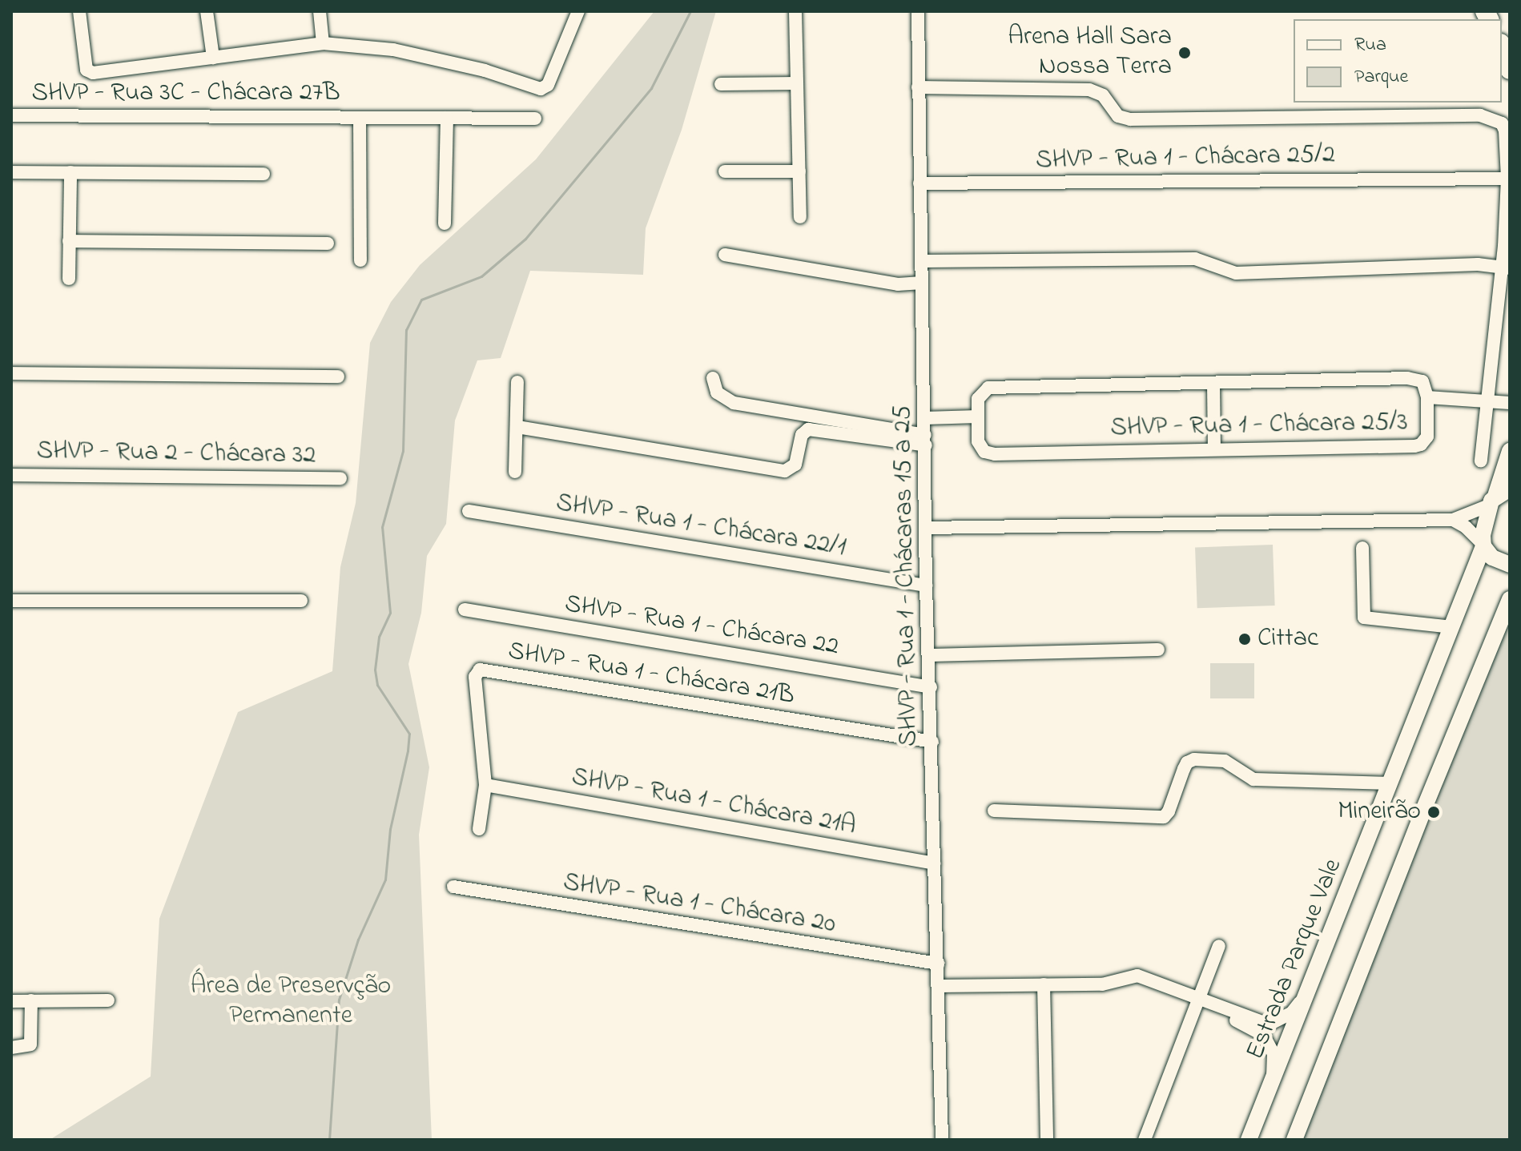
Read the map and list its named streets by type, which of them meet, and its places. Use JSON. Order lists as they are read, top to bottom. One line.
{"streets":{"main road":["Estrada Parque Vale"],"street":["SHVP - Rua 3C - Chácara 27B","SHVP - Rua 1 - Chácara 25/2","SHVP - Rua 1 - Chácara 25/3","SHVP - Rua 2 - Chácara 32","SHVP - Rua 1 - Chácara 22/1","SHVP - Rua 1 - Chácaras 15 a 25","SHVP - Rua 1 - Chácara 22","SHVP - Rua 1 - Chácara 21B","SHVP - Rua 1 - Chácara 21A","SHVP - Rua 1 - Chácara 20"]},"crossings":[["SHVP - Rua 1 - Chácara 25/2","SHVP - Rua 1 - Chácaras 15 a 25"],["SHVP - Rua 1 - Chácara 22/1","SHVP - Rua 1 - Chácaras 15 a 25"],["SHVP - Rua 1 - Chácaras 15 a 25","SHVP - Rua 1 - Chácara 22"],["SHVP - Rua 1 - Chácaras 15 a 25","SHVP - Rua 1 - Chácara 21B"],["SHVP - Rua 1 - Chácaras 15 a 25","SHVP - Rua 1 - Chácara 21A"],["SHVP - Rua 1 - Chácaras 15 a 25","SHVP - Rua 1 - Chácara 20"],["SHVP - Rua 1 - Chácara 21B","SHVP - Rua 1 - Chácara 21A"]],"parks":["Área de Preservção Permanente"],"places":["Arena Hall Sara Nossa Terra","Cittac","Mineirão"],"legend":["Rua","Parque"]}
